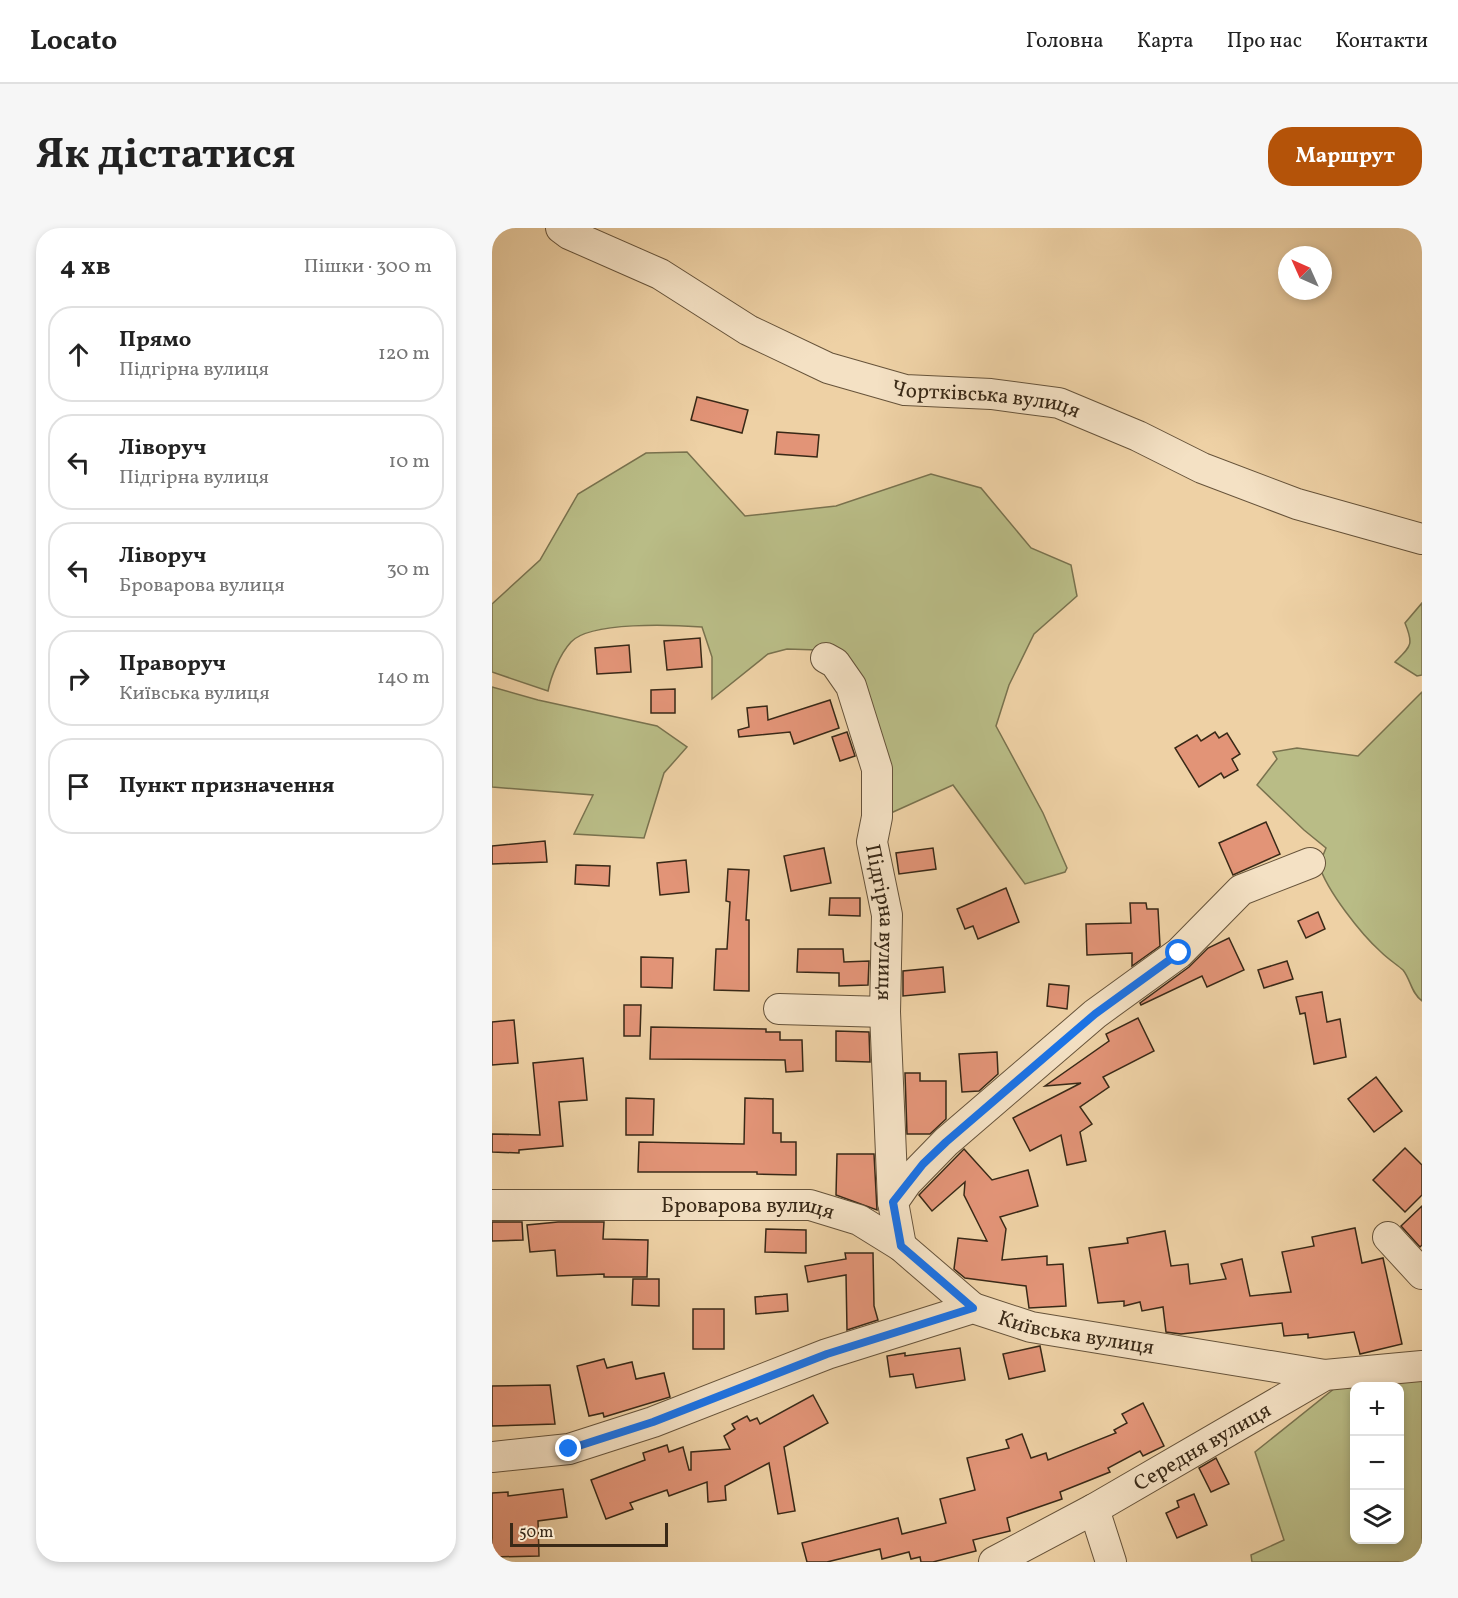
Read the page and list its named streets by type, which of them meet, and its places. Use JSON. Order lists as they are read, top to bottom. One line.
{"streets":{"street":["Чортківська вулиця","Підгірна вулиця","Броварова вулиця","Київська вулиця","Середня вулиця"]},"crossings":[["Підгірна вулиця","Броварова вулиця"],["Броварова вулиця","Київська вулиця"],["Київська вулиця","Середня вулиця"]],"scale_bar":"50 m","north":"top left","page":{"header":"Locato","nav":["Головна","Карта","Про нас","Контакти"],"title":"Як дістатися","buttons":"Маршрут","heading":["4 хв","Пішки · 300 m"],"list":[["Прямо","Підгірна вулиця","120 m"],["Ліворуч","Підгірна вулиця","10 m"],["Ліворуч","Броварова вулиця","30 m"],["Праворуч","Київська вулиця","140 m"],"Пункт призначення"],"map_buttons":["+","−"],"scale":"50 m"}}
